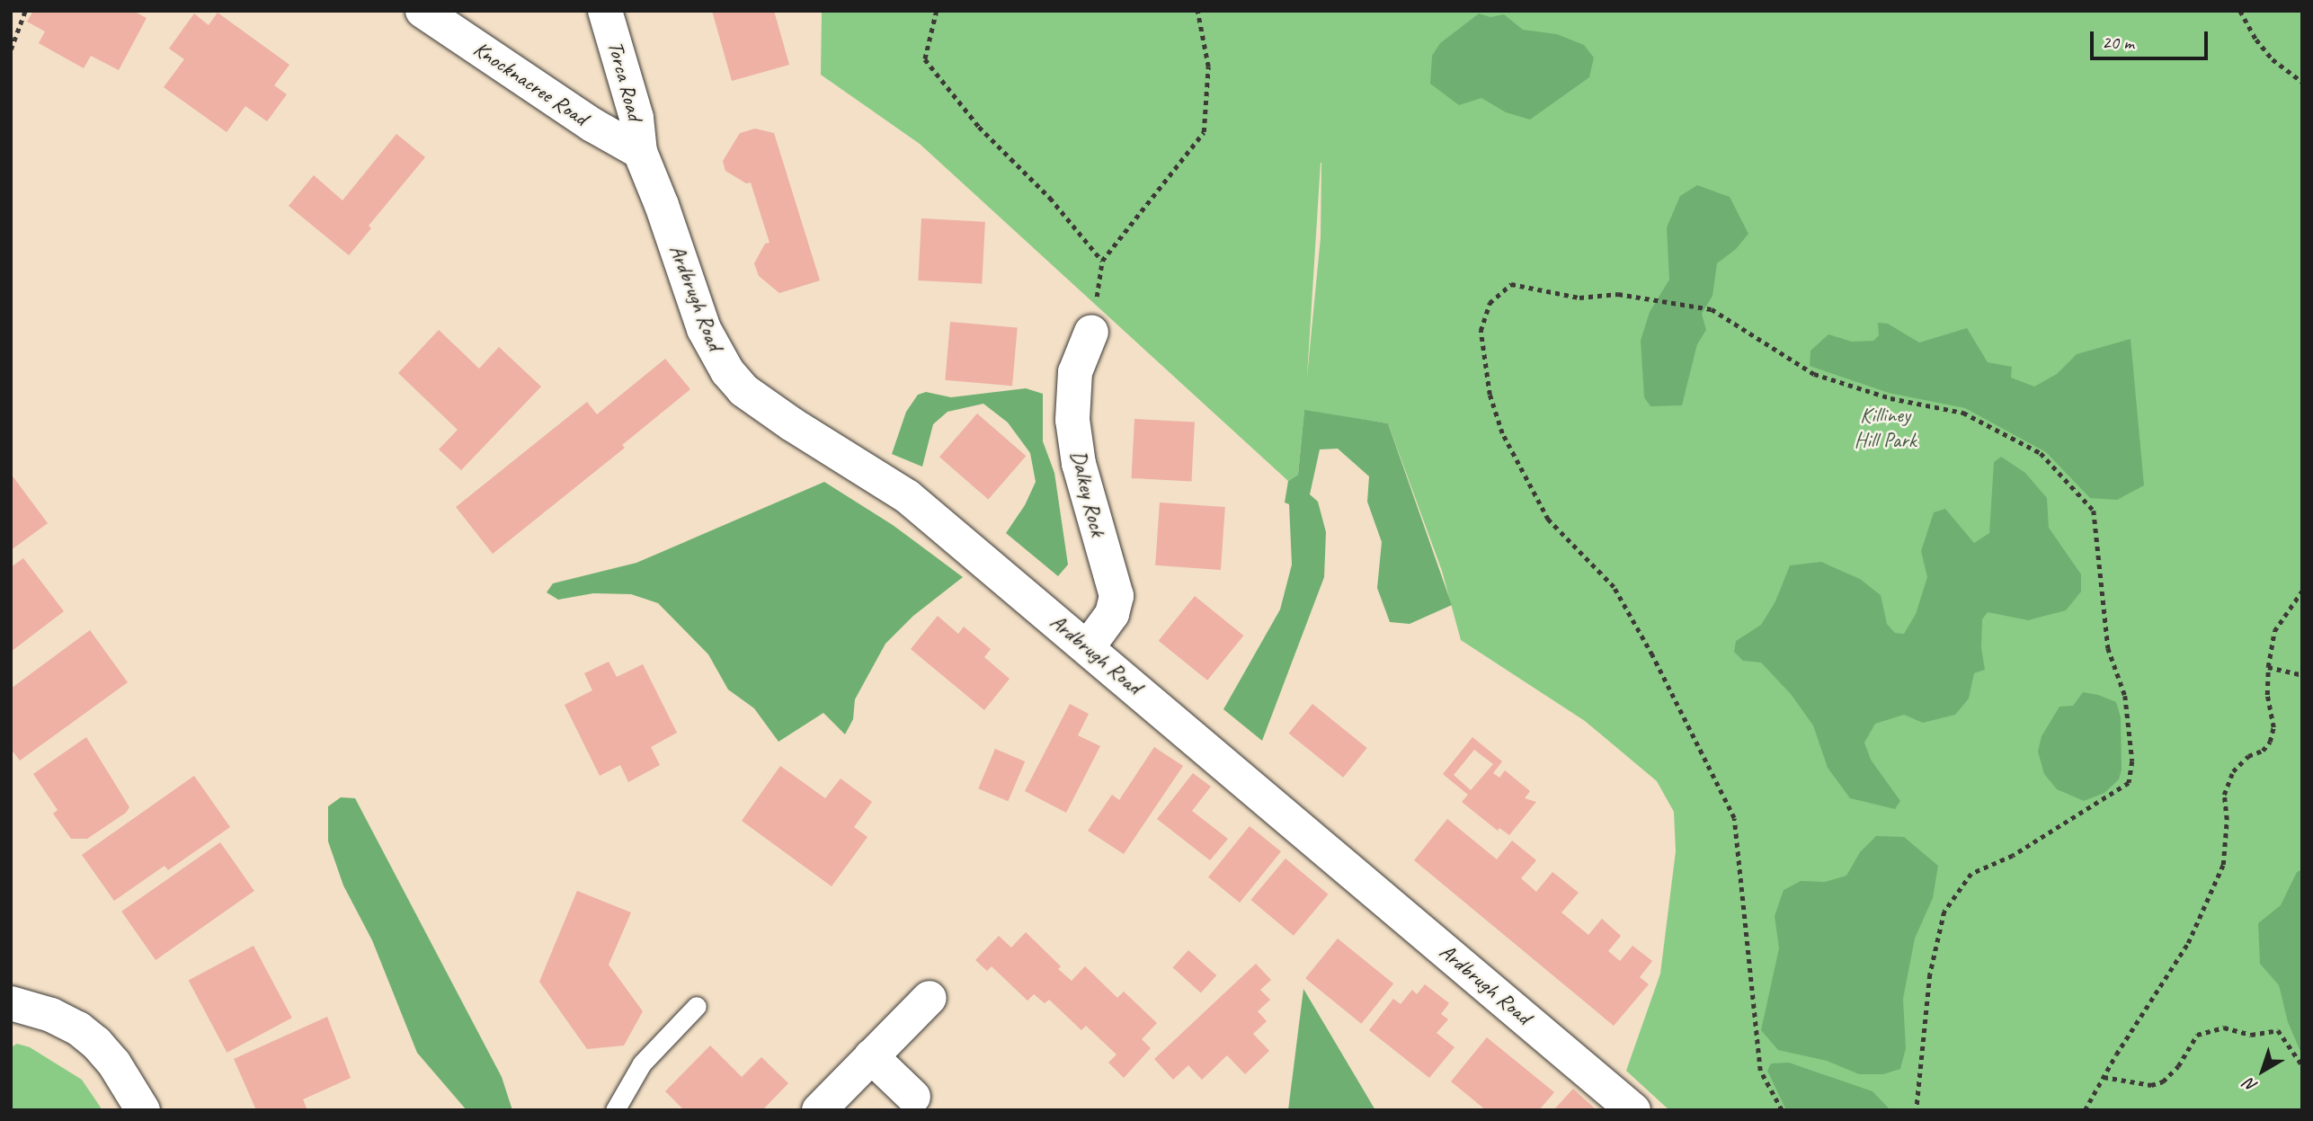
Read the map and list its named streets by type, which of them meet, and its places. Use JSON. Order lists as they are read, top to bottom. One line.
{"streets":{"street":["Torca Road","Knocknacree Road","Ardbrugh Road","Dalkey Rock"]},"crossings":[["Torca Road","Knocknacree Road"],["Torca Road","Ardbrugh Road"],["Knocknacree Road","Ardbrugh Road"],["Ardbrugh Road","Dalkey Rock"]],"parks":["Killiney Hill Park"],"scale_bar":"20 m","north":"bottom left"}
